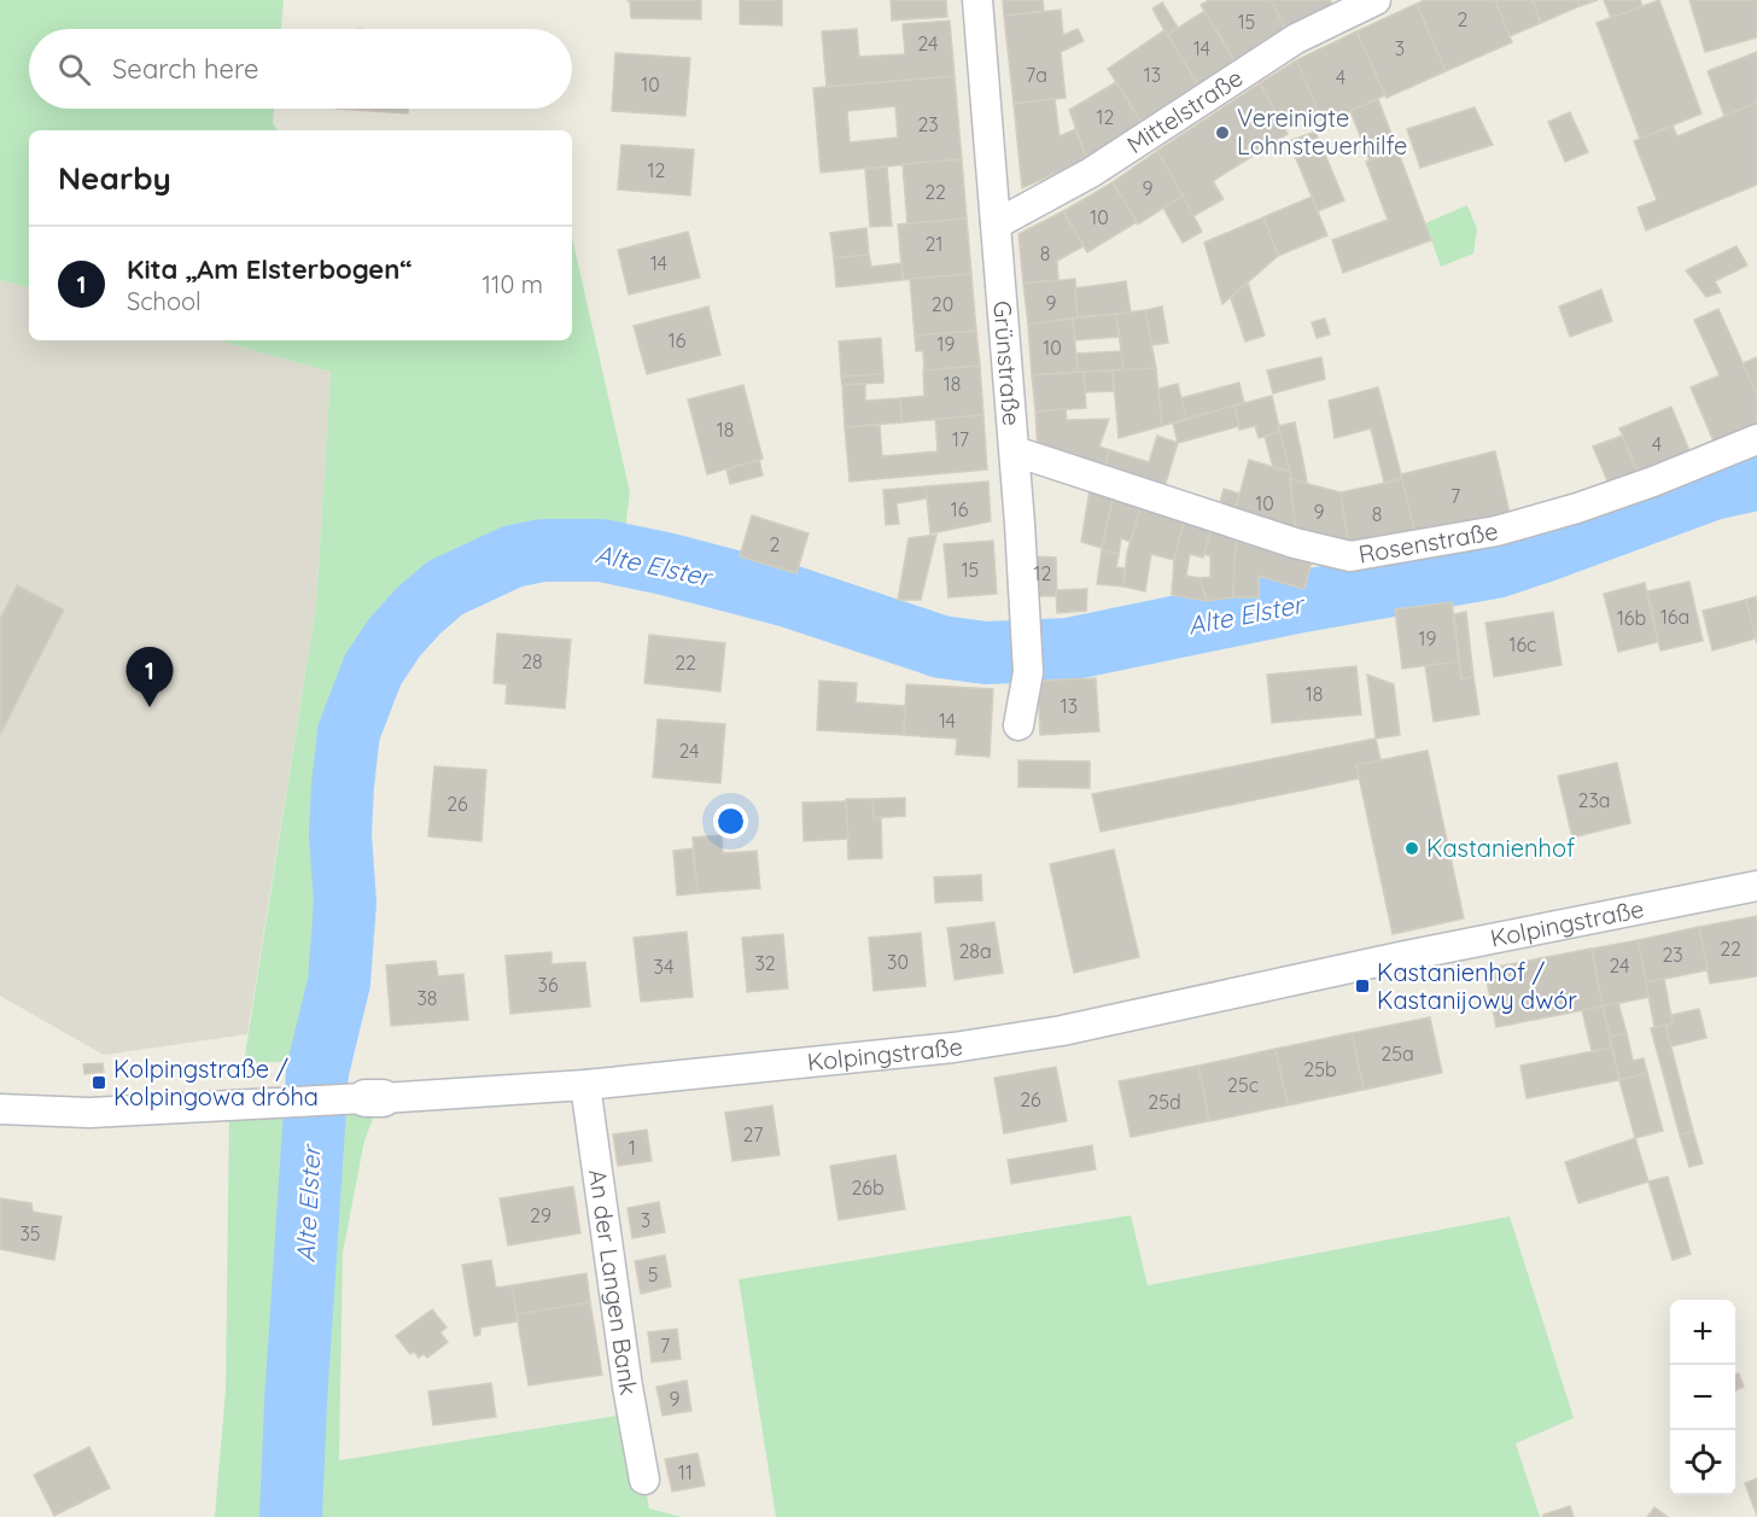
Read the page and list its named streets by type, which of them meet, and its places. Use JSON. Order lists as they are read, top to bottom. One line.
{"streets":{"street":["Mittelstraße","Grünstraße","Rosenstraße","Kolpingstraße","An der Langen Bank"]},"crossings":[["Mittelstraße","Grünstraße"],["Grünstraße","Rosenstraße"],["Kolpingstraße","An der Langen Bank"]],"water":["Alte Elster"],"places":{"other":["Vereinigte Lohnsteuerhilfe","Kastanienhof"],"transit":["Kastanienhof / Kastanijowy dwór","Kolpingstraße / Kolpingowa dróha"]},"house_numbers":["2","15","24","14","3","7a","13","4","10","12","23","12","9","22","10","21","8","14","9","20","16","19","10","18","18","17","4","7","10","16","9","8","2","15","12","16a","16b","19","16c","28","22","18","13","14","24","23a","26","22","28a","23","30","32","24","34","36","38","25a","25b","25c","26","25d","27","1","26b","29","3","35","5","7","9","11"],"page":{"search":"Search here","heading":"Nearby","list":[{"mark":"1","name":"Kita „Am Elsterbogen“","note":"School","value":"110 m"}],"pins":"1","map_buttons":["+","−"]}}
